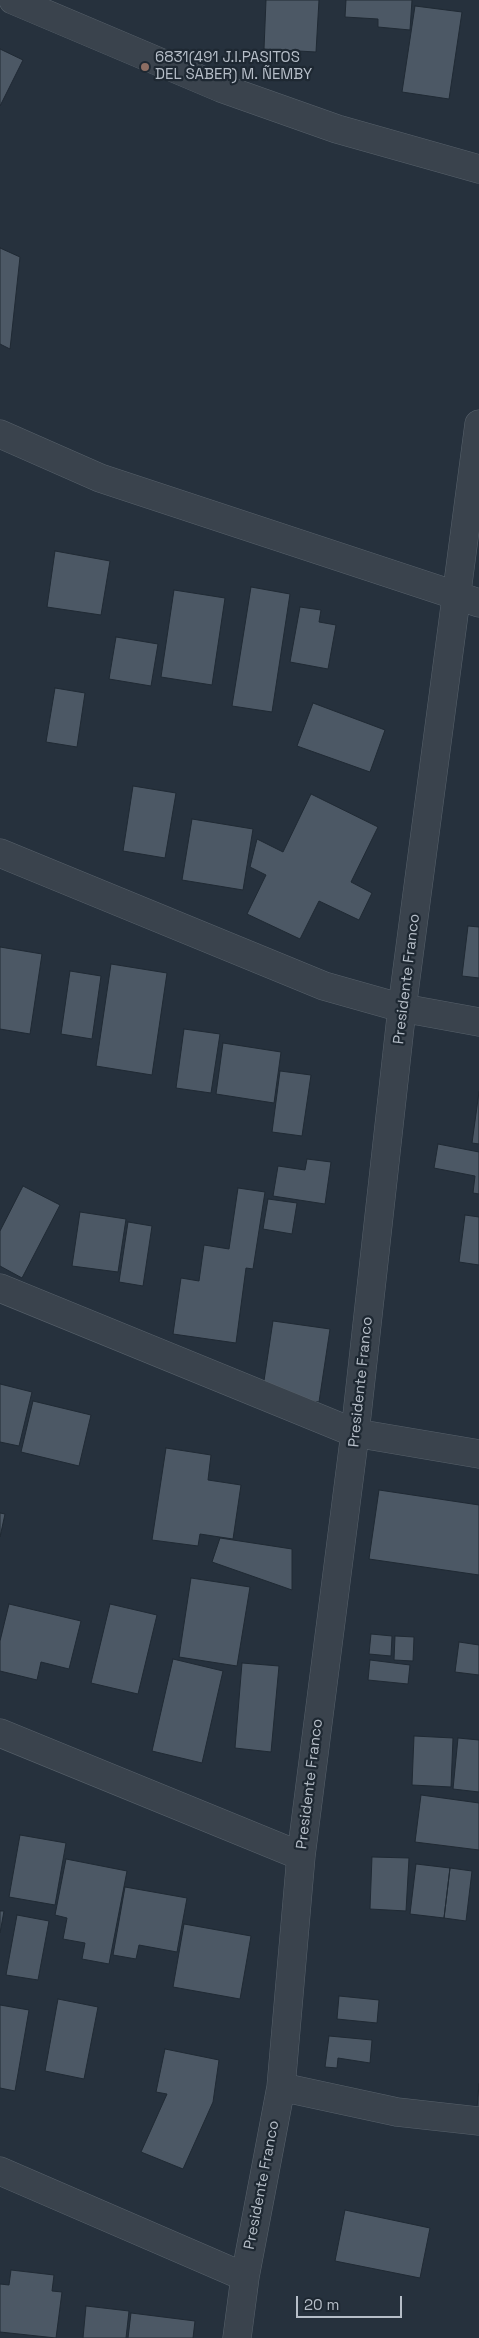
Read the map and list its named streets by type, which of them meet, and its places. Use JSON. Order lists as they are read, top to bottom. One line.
{"streets":{"street":["Presidente Franco"]},"places":["6831(491 J.I.PASITOS DEL SABER) M. ÑEMBY"],"scale_bar":"20 m"}
